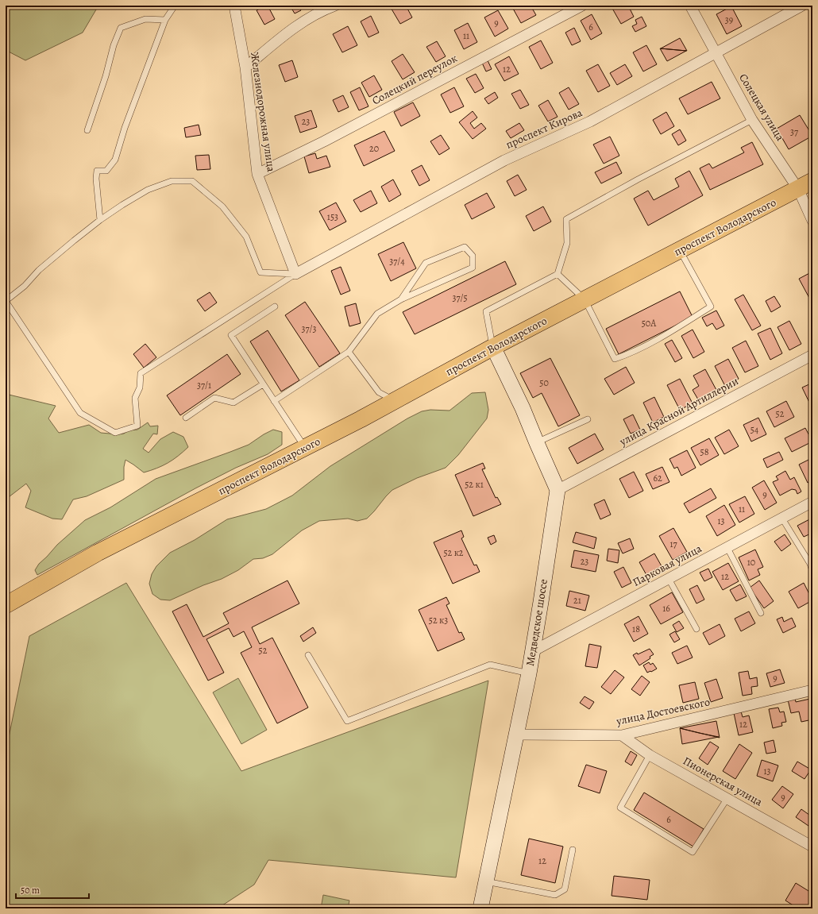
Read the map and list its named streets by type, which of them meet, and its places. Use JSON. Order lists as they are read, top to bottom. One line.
{"streets":{"main road":["проспект Володарского","Медведское шоссе"],"street":["Солецкий переулок","Солецкая улица","Железнодорожная улица","проспект Кирова","улица Красной Артиллерии","Парковая улица","улица Достоевского","Пионерская улица"]},"crossings":[["Солецкий переулок","Железнодорожная улица"],["Солецкая улица","проспект Кирова"],["Солецкая улица","проспект Володарского"],["Железнодорожная улица","проспект Кирова"],["улица Красной Артиллерии","Медведское шоссе"],["Парковая улица","Медведское шоссе"],["Медведское шоссе","улица Достоевского"],["улица Достоевского","Пионерская улица"]],"house_numbers":["39","9","6","11","12","23","37","20","153","37/4","37/5","50А","37/3","50","37/1","52","54","58","62","52 к1","9","11","13","17","52 к2","23","10","12","21","16","52 к3","18","52","9","12","13","9","6","12"],"scale_bar":"50 m"}
